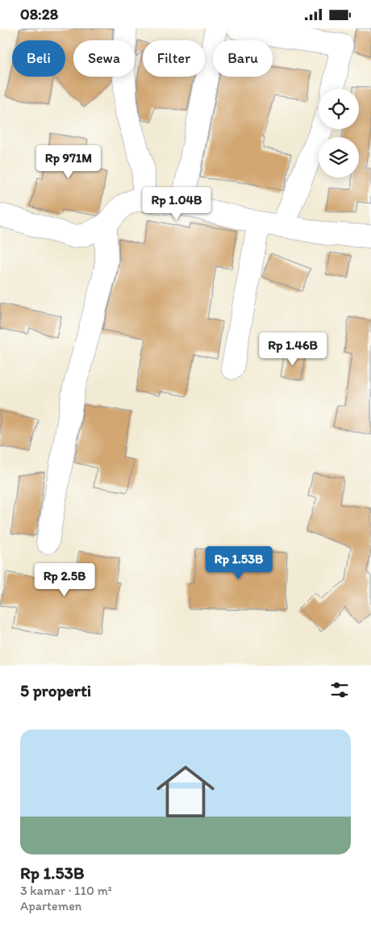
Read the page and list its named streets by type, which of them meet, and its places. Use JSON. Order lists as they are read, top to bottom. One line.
{"page":{"status":"08:28","chip":["Beli","Sewa","Filter","Baru"],"price":["Rp 971M","Rp 1.04B","Rp 1.46B","Rp 1.53B","Rp 2.5B"],"heading":"5 properti","list":[{"name":"Rp 1.53B","note":"3 kamar · 110 m² · Apartemen"}]}}
